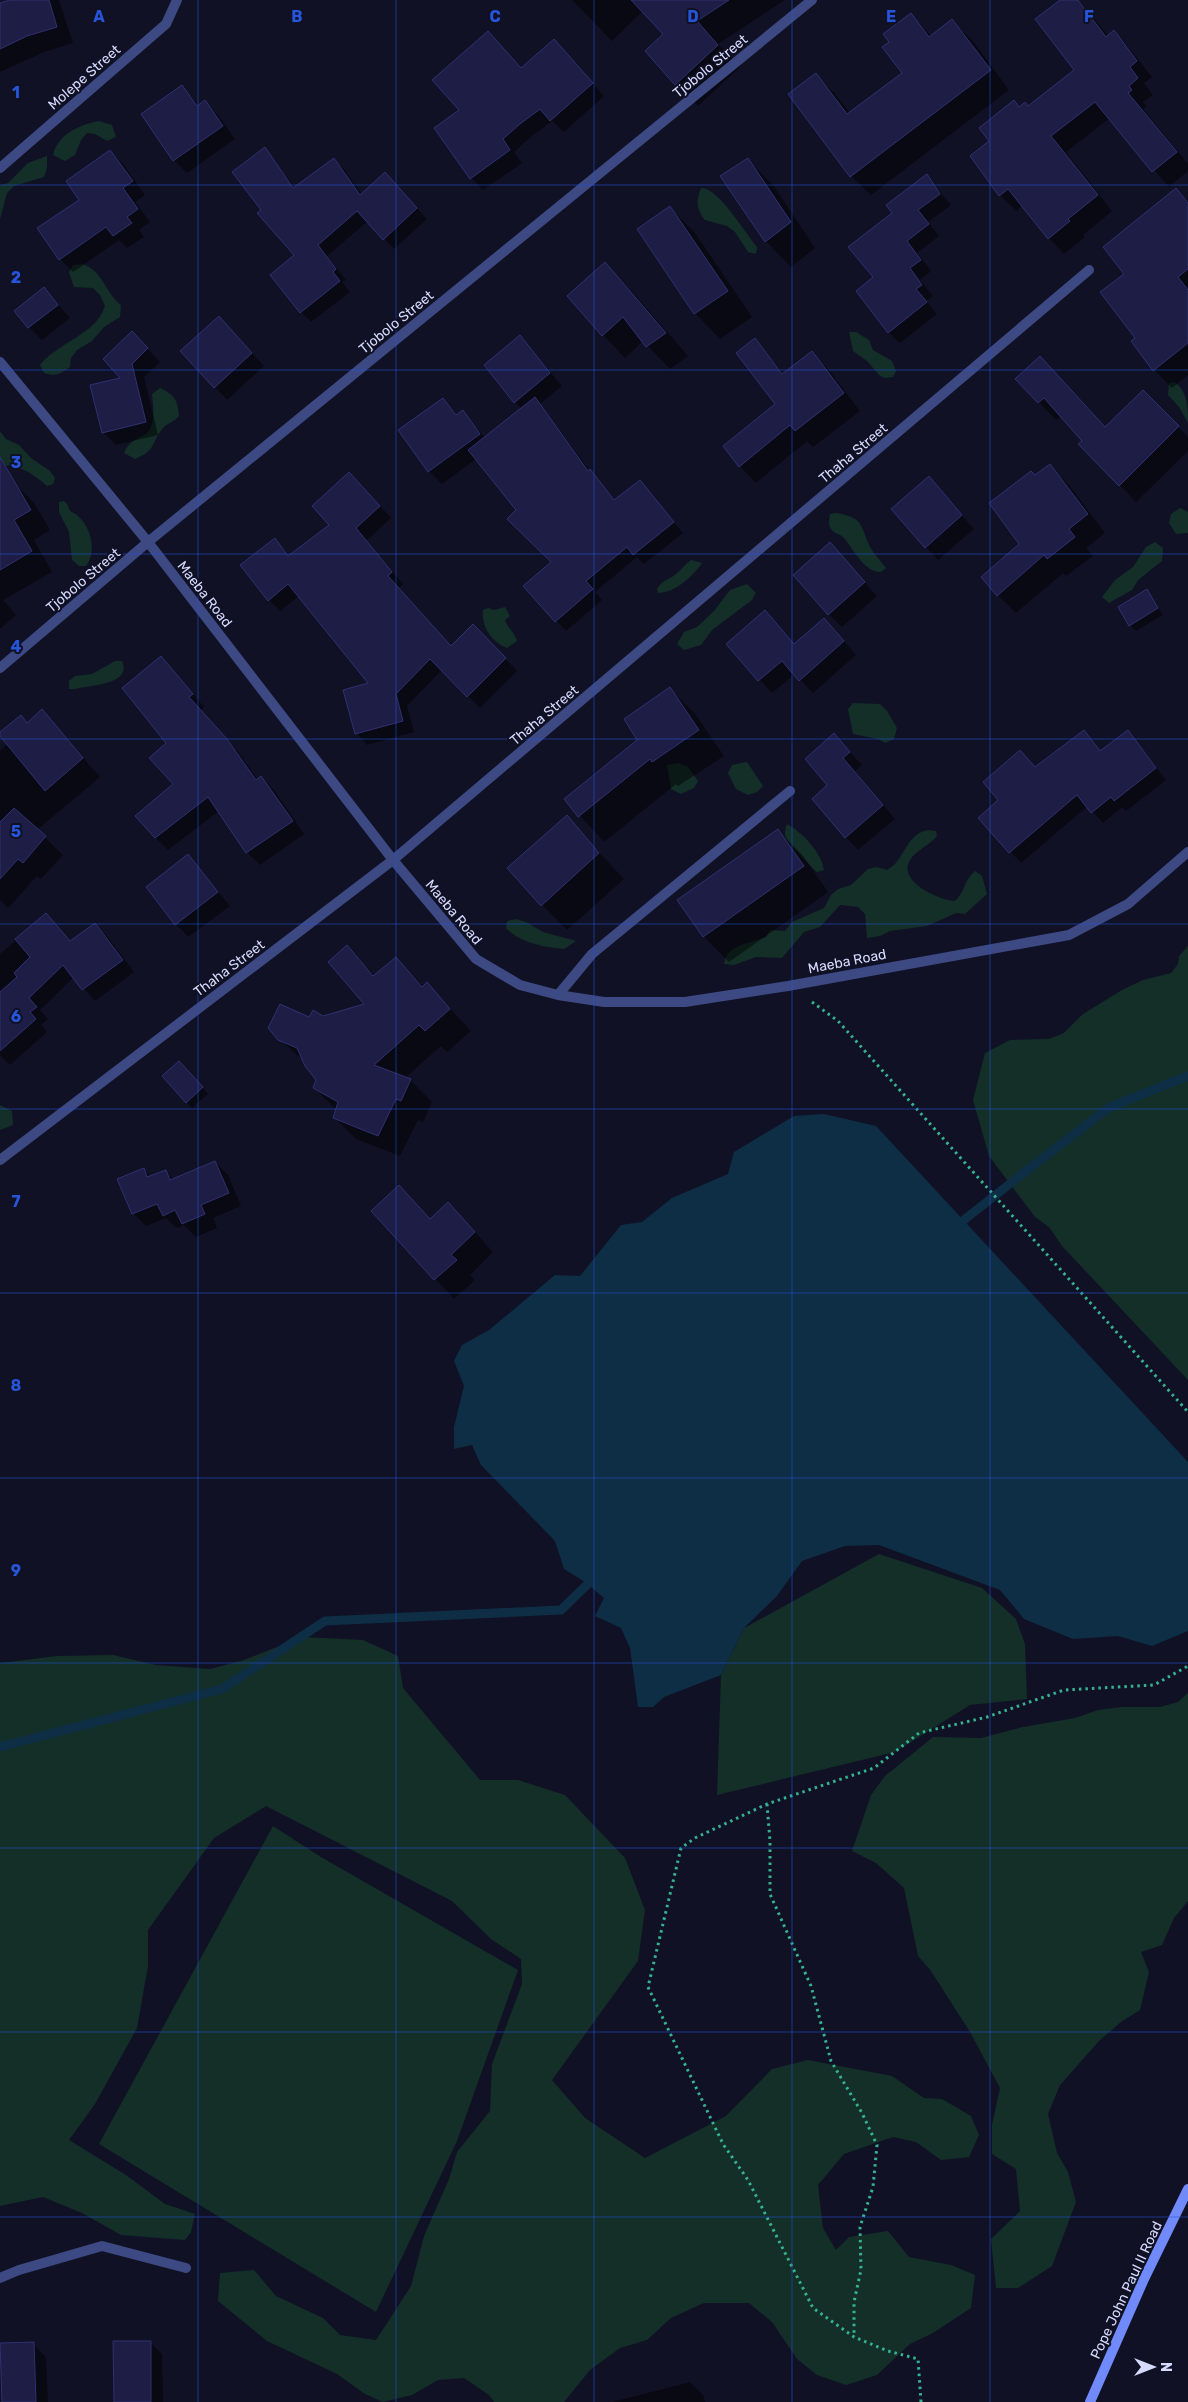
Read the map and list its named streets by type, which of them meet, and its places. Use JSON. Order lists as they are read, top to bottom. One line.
{"streets":{"main road":["Pope John Paul II Road"],"street":["Tjobolo Street","Molepe Street","Thaha Street","Maeba Road"]},"crossings":[["Tjobolo Street","Maeba Road"],["Thaha Street","Maeba Road"]],"north":"right","grid":{"columns":["A","B","C","D","E","F"],"rows":["1","2","3","4","5","6","7","8","9"]}}
